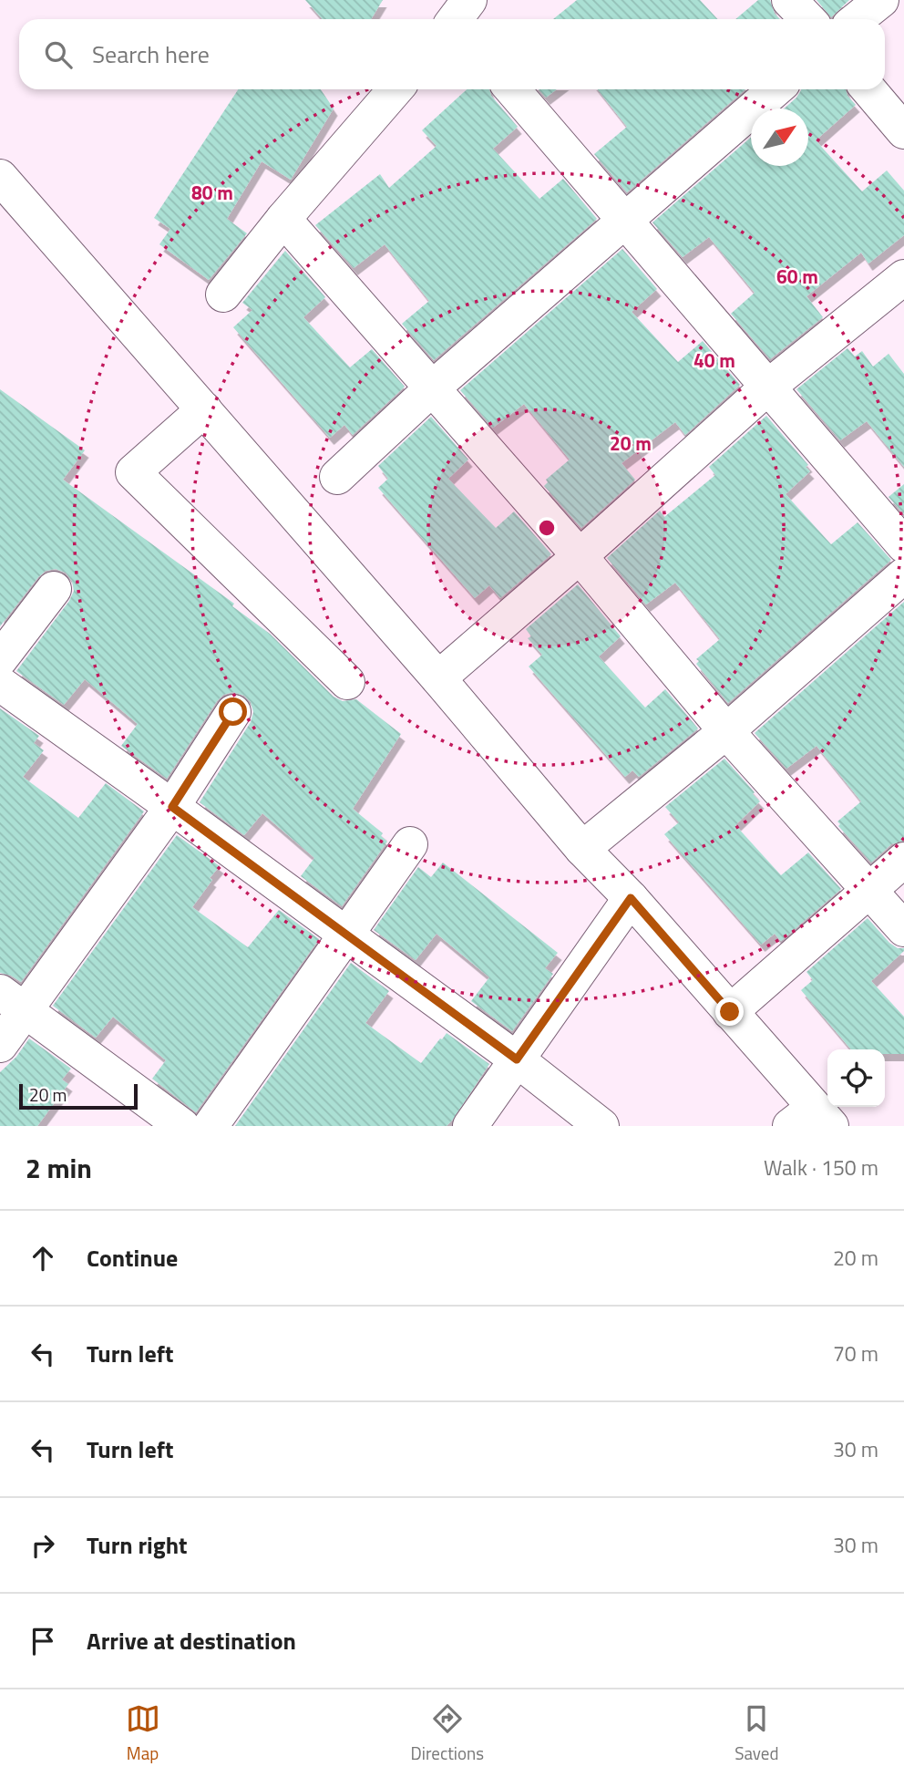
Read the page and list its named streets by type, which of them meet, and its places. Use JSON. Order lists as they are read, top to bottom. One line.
{"scale_bar":"20 m","north":"top right","page":{"search":"Search here","scale":"20 m","heading":["2 min","Walk · 150 m"],"list":[["Continue","20 m"],["Turn left","70 m"],["Turn left","30 m"],["Turn right","30 m"],"Arrive at destination"],"nav":["Map","Directions","Saved"]},"rings":["80 m","60 m","40 m","20 m"]}
